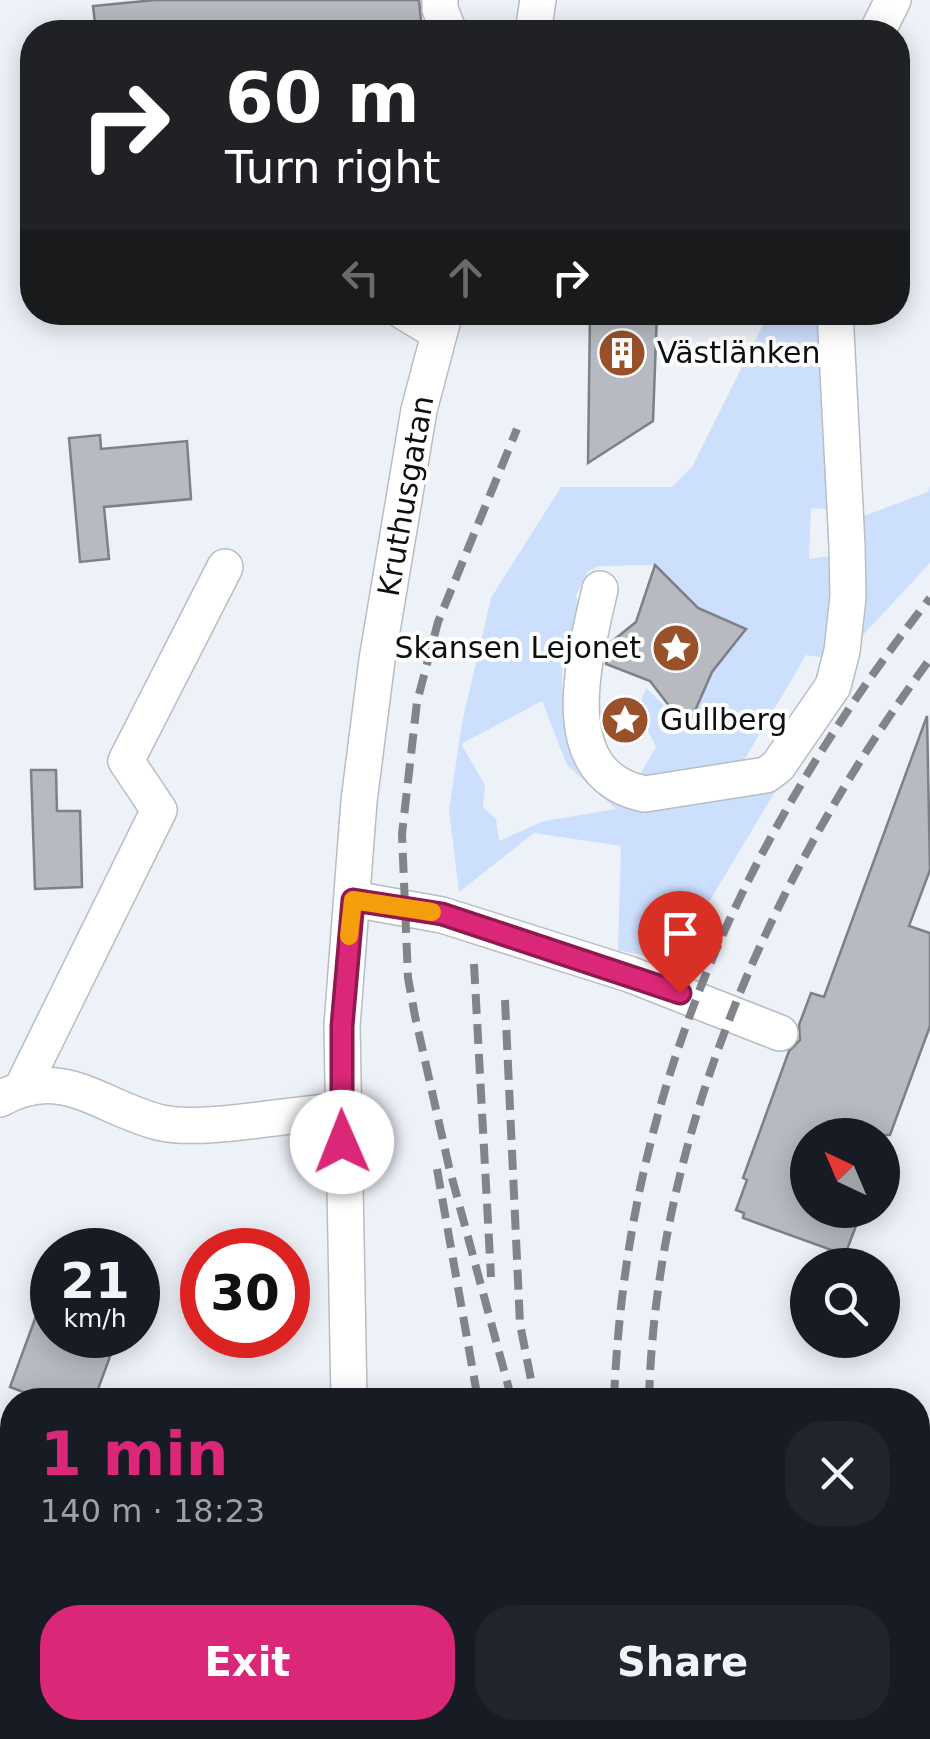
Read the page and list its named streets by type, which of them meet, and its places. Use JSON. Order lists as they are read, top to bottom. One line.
{"streets":{"street":["Kruthusgatan"]},"places":{"building":["Västlänken"],"place":["Skansen Lejonet","Gullberg"]},"north":"top left","page":{"turn":["60 m","Turn right"],"speed":"21 km/h","limit":"30","heading":["1 min","140 m · 18:23"],"buttons":["Exit","Share"]}}
